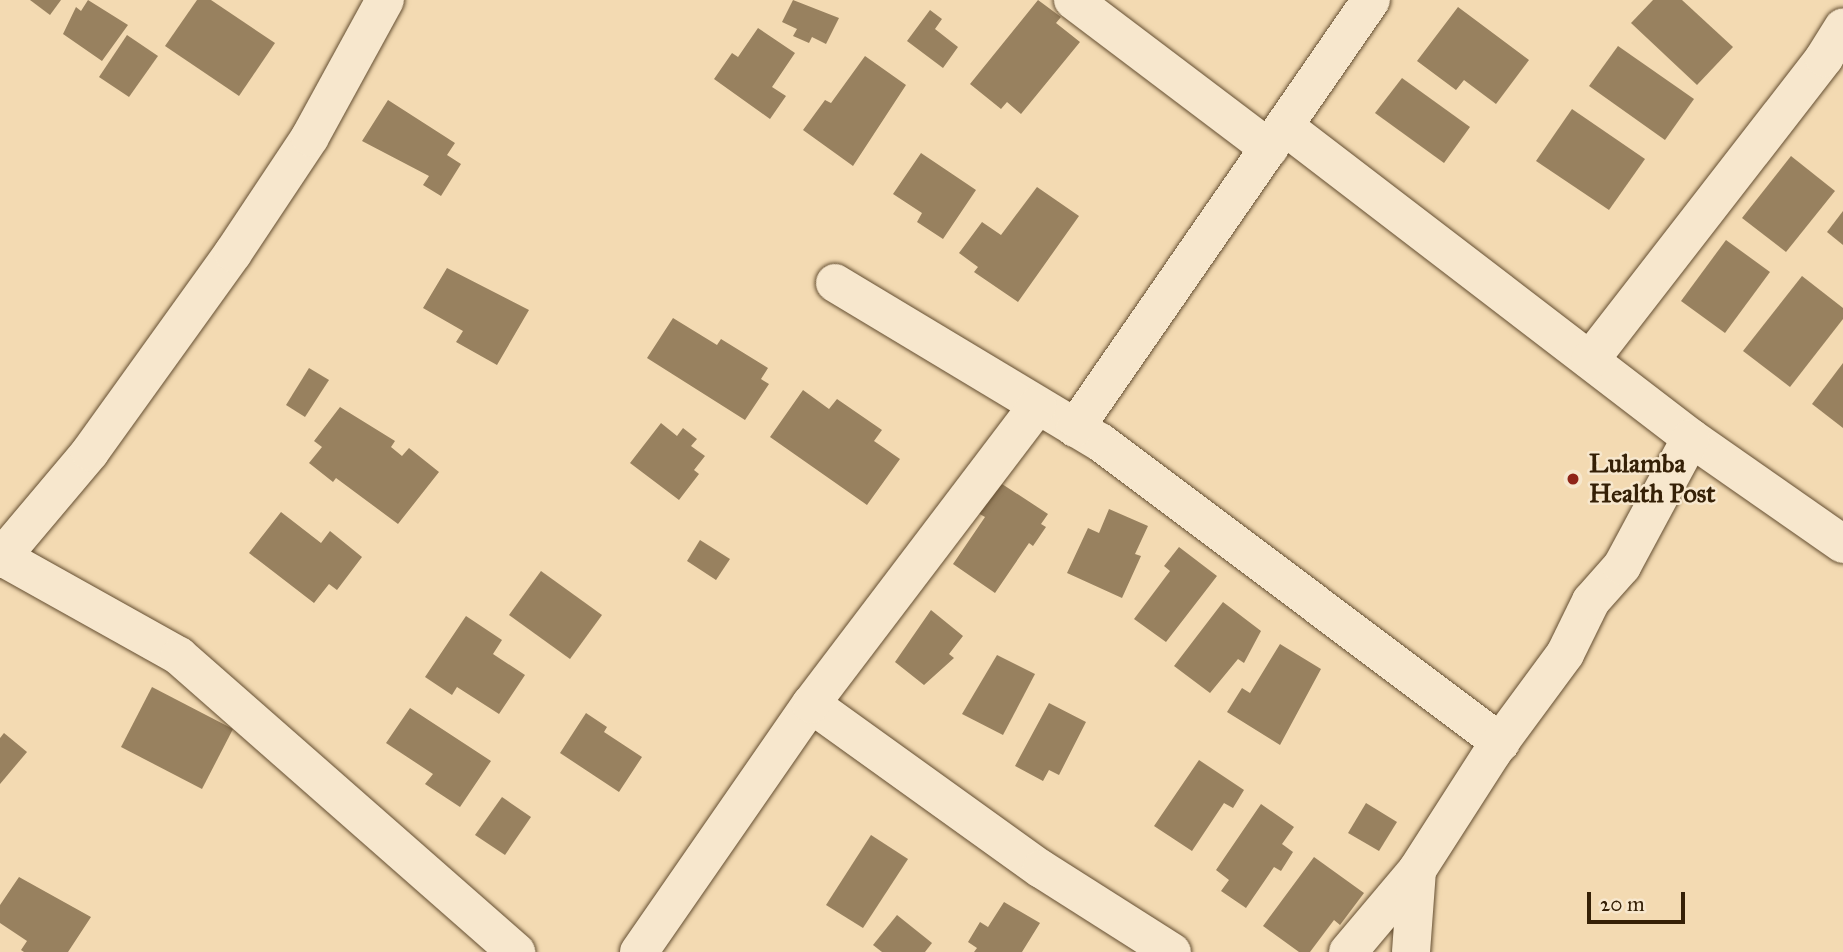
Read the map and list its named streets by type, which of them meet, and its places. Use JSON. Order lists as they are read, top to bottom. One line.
{"places":["Lulamba Health Post"],"scale_bar":"20 m"}
